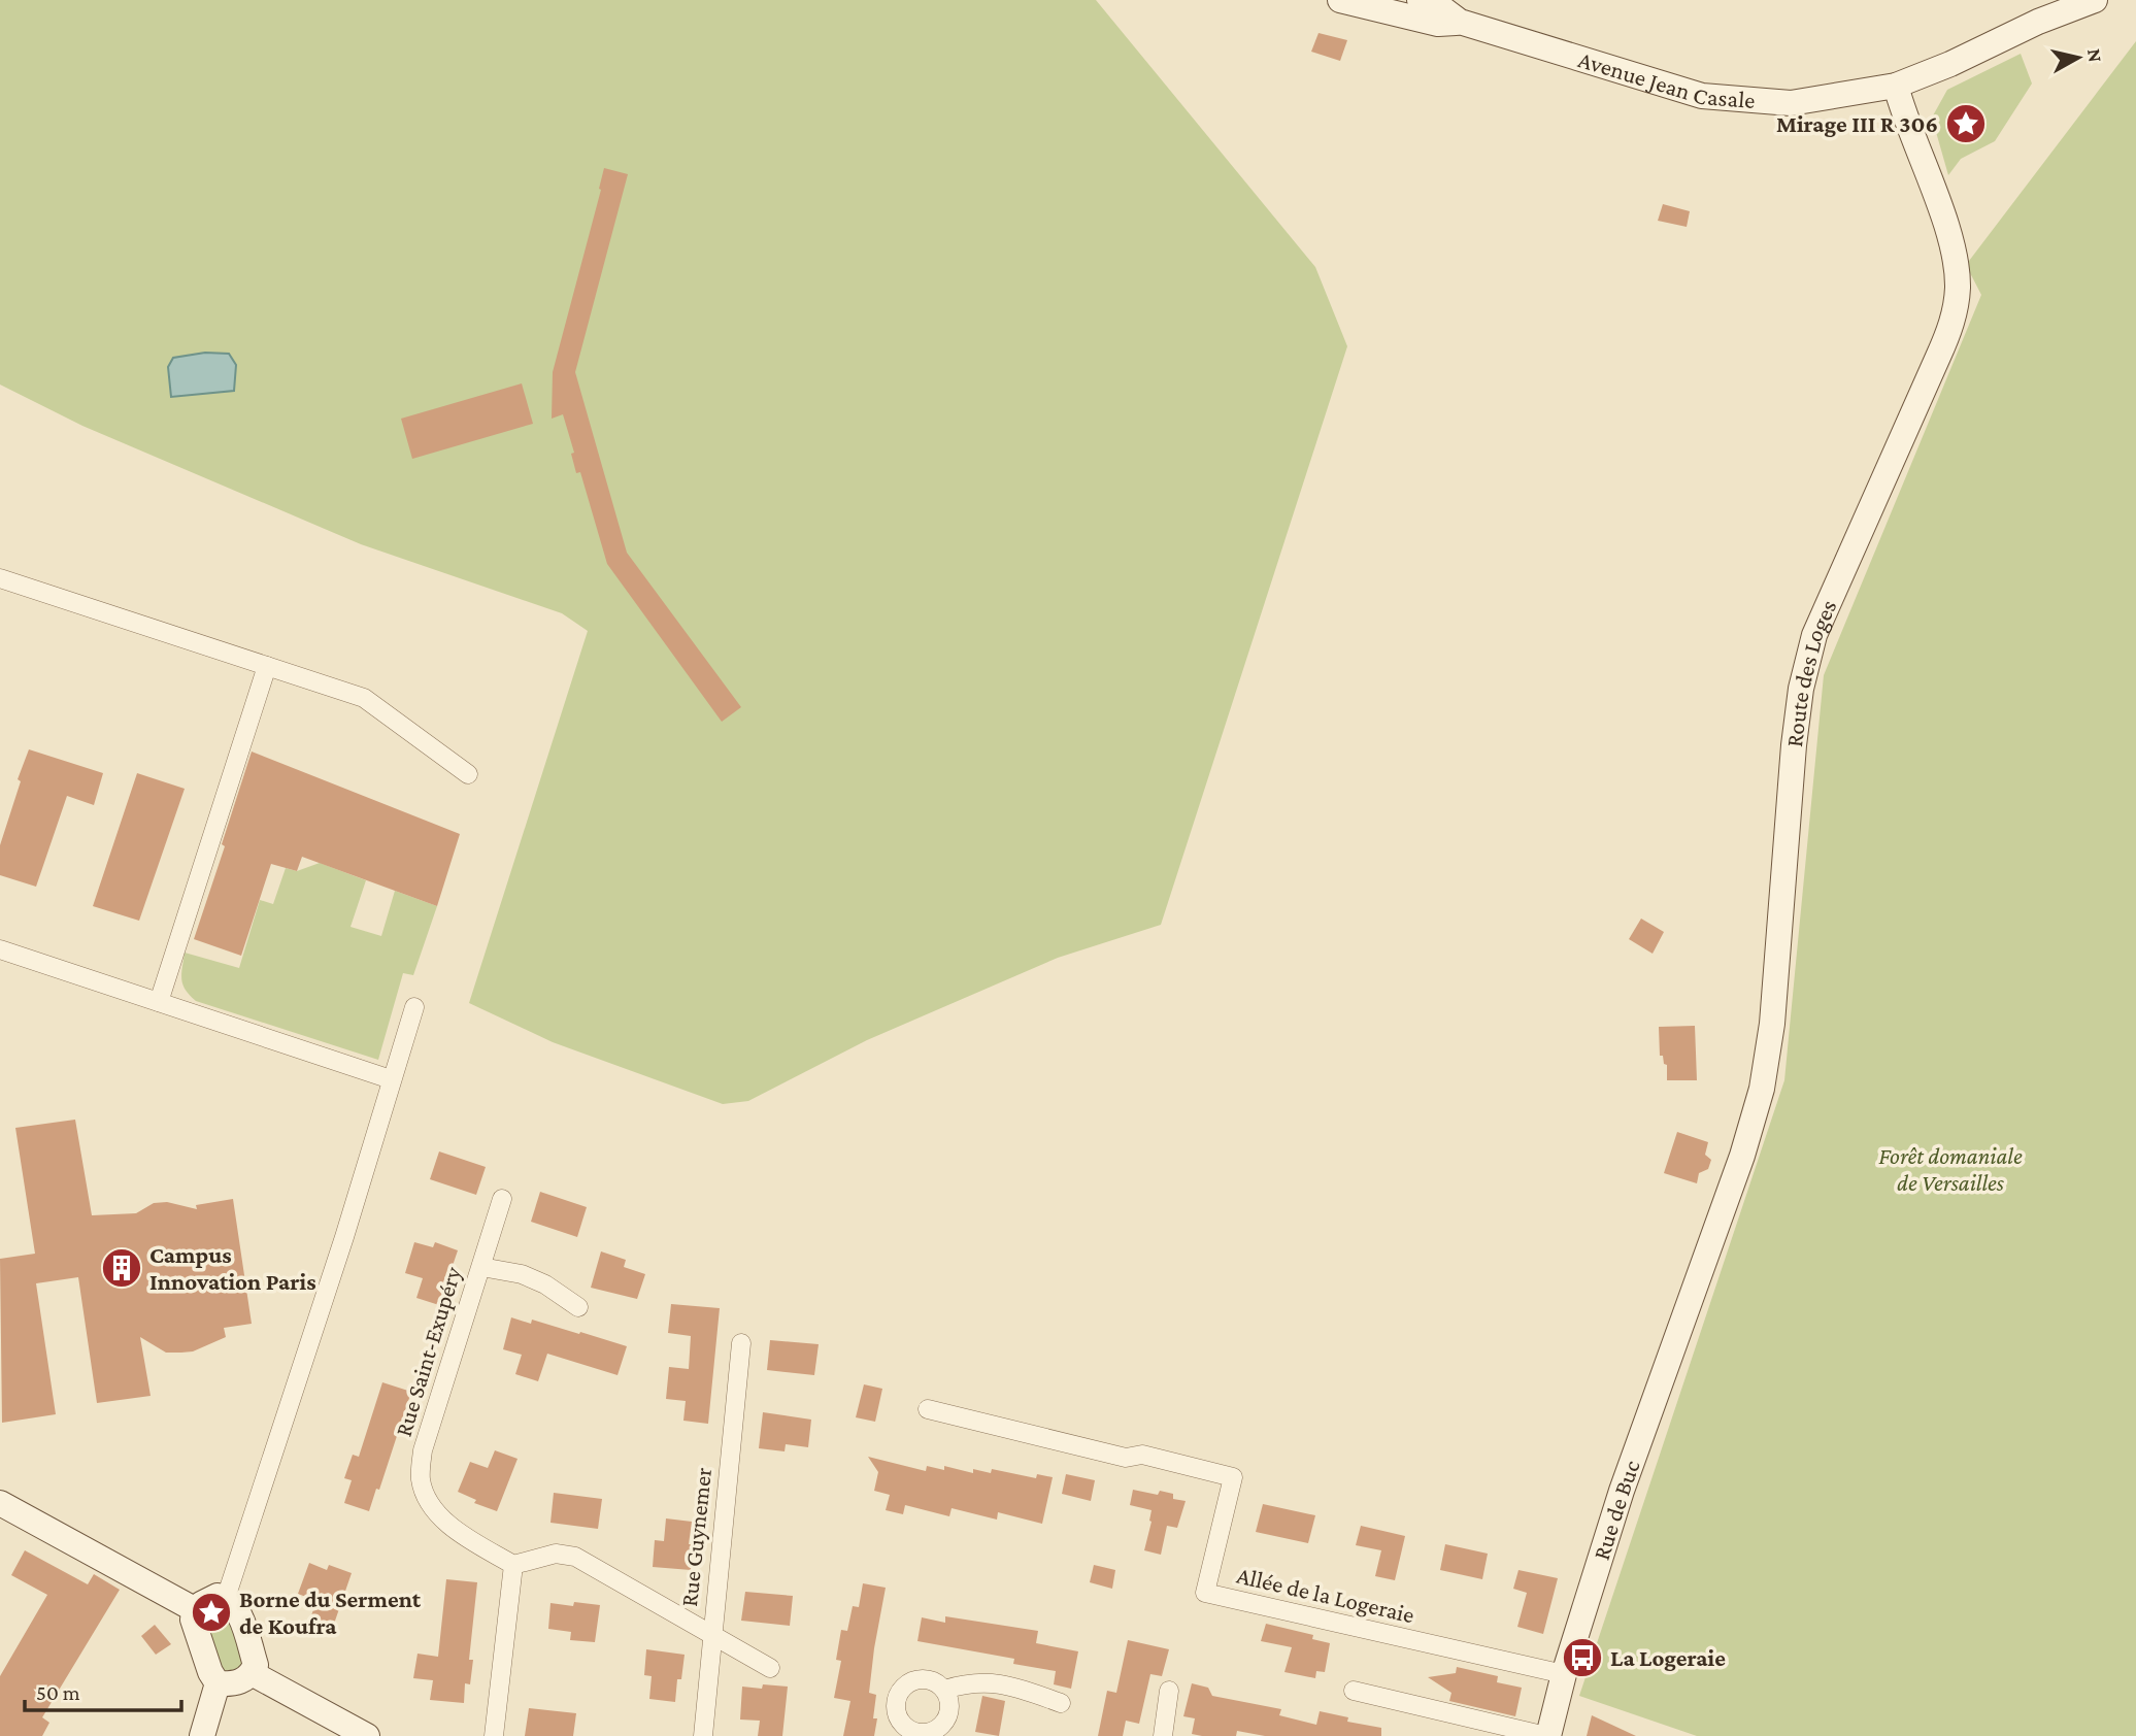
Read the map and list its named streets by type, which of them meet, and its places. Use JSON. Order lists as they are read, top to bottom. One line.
{"streets":{"street":["Avenue Jean Casale","Route des Loges","Rue Saint-Exupéry","Rue de Buc","Rue Guynemer","Allée de la Logeraie"]},"crossings":[["Avenue Jean Casale","Route des Loges"],["Route des Loges","Rue de Buc"],["Rue de Buc","Allée de la Logeraie"]],"parks":["Forêt domaniale de Versailles"],"places":{"place":["Mirage III R 306","Borne du Serment de Koufra"],"building":["Campus Innovation Paris"],"bus stop":["La Logeraie"]},"scale_bar":"50 m","north":"right"}
